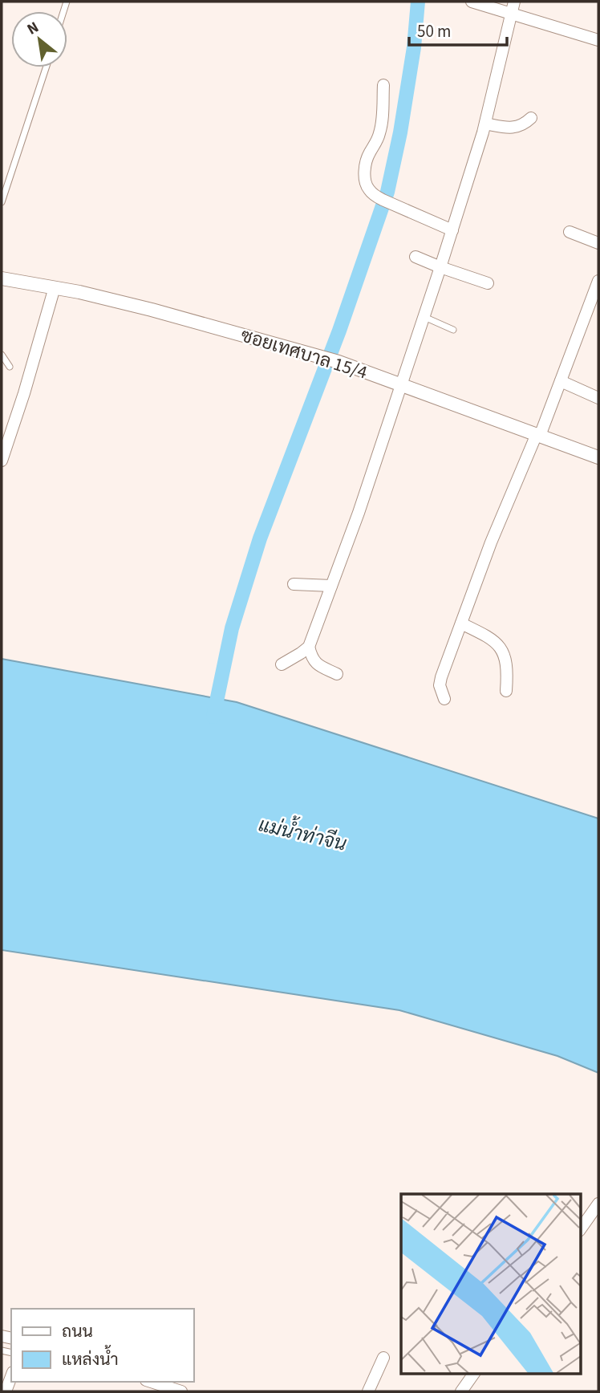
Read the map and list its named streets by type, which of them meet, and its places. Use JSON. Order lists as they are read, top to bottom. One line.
{"streets":{"street":["ซอยเทศบาล 15/4"]},"water":["แม่น้ำท่าจีน"],"legend":["ถนน","แหล่งน้ำ"],"scale_bar":"50 m","north":"top left"}
